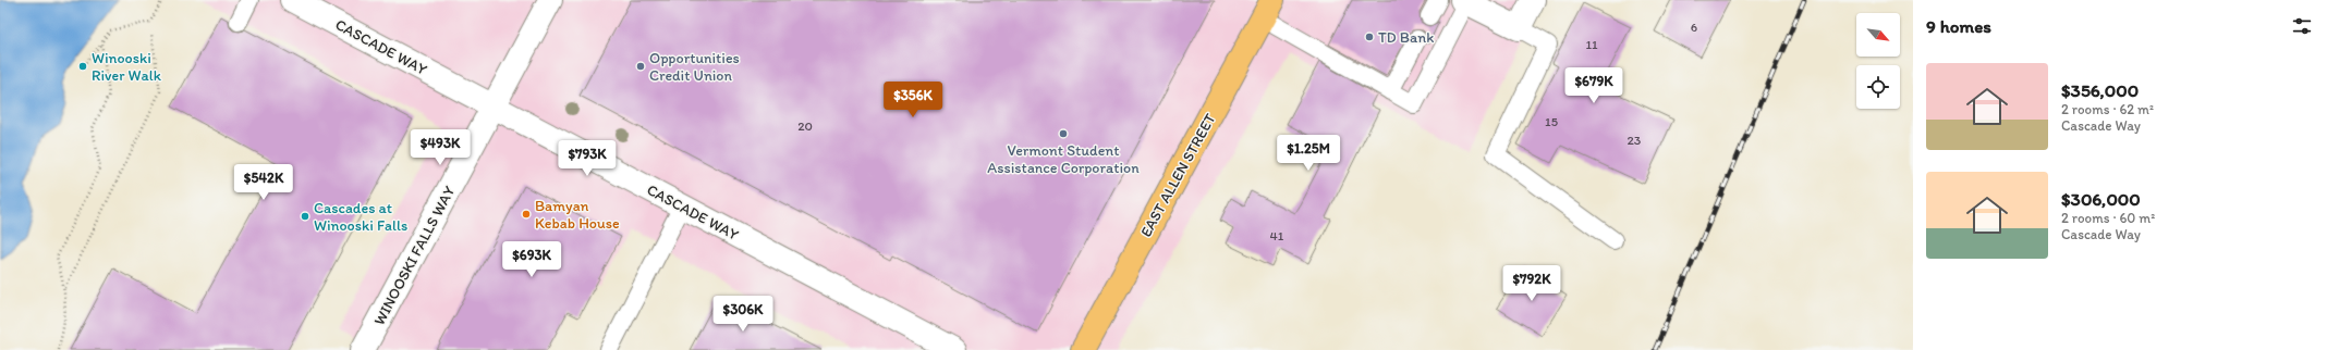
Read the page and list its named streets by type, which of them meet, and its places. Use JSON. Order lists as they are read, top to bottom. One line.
{"streets":{"main road":["EAST ALLEN STREET"],"street":["CASCADE WAY","WINOOSKI FALLS WAY"]},"crossings":[["CASCADE WAY","WINOOSKI FALLS WAY"]],"places":["TD Bank","Winooski River Walk","Opportunities Credit Union","Vermont Student Assistance Corporation","Bamyan Kebab House","Cascades at Winooski Falls"],"house_numbers":["6","11","15","20","23","41"],"north":"bottom right","page":{"heading":"9 homes","list":[{"name":"$356,000","note":"2 rooms · 62 m² · Cascade Way"},{"name":"$306,000","note":"2 rooms · 60 m² · Cascade Way"}],"price":["$679K","$356K","$493K","$1.25M","$793K","$542K","$693K","$792K","$306K"]}}
